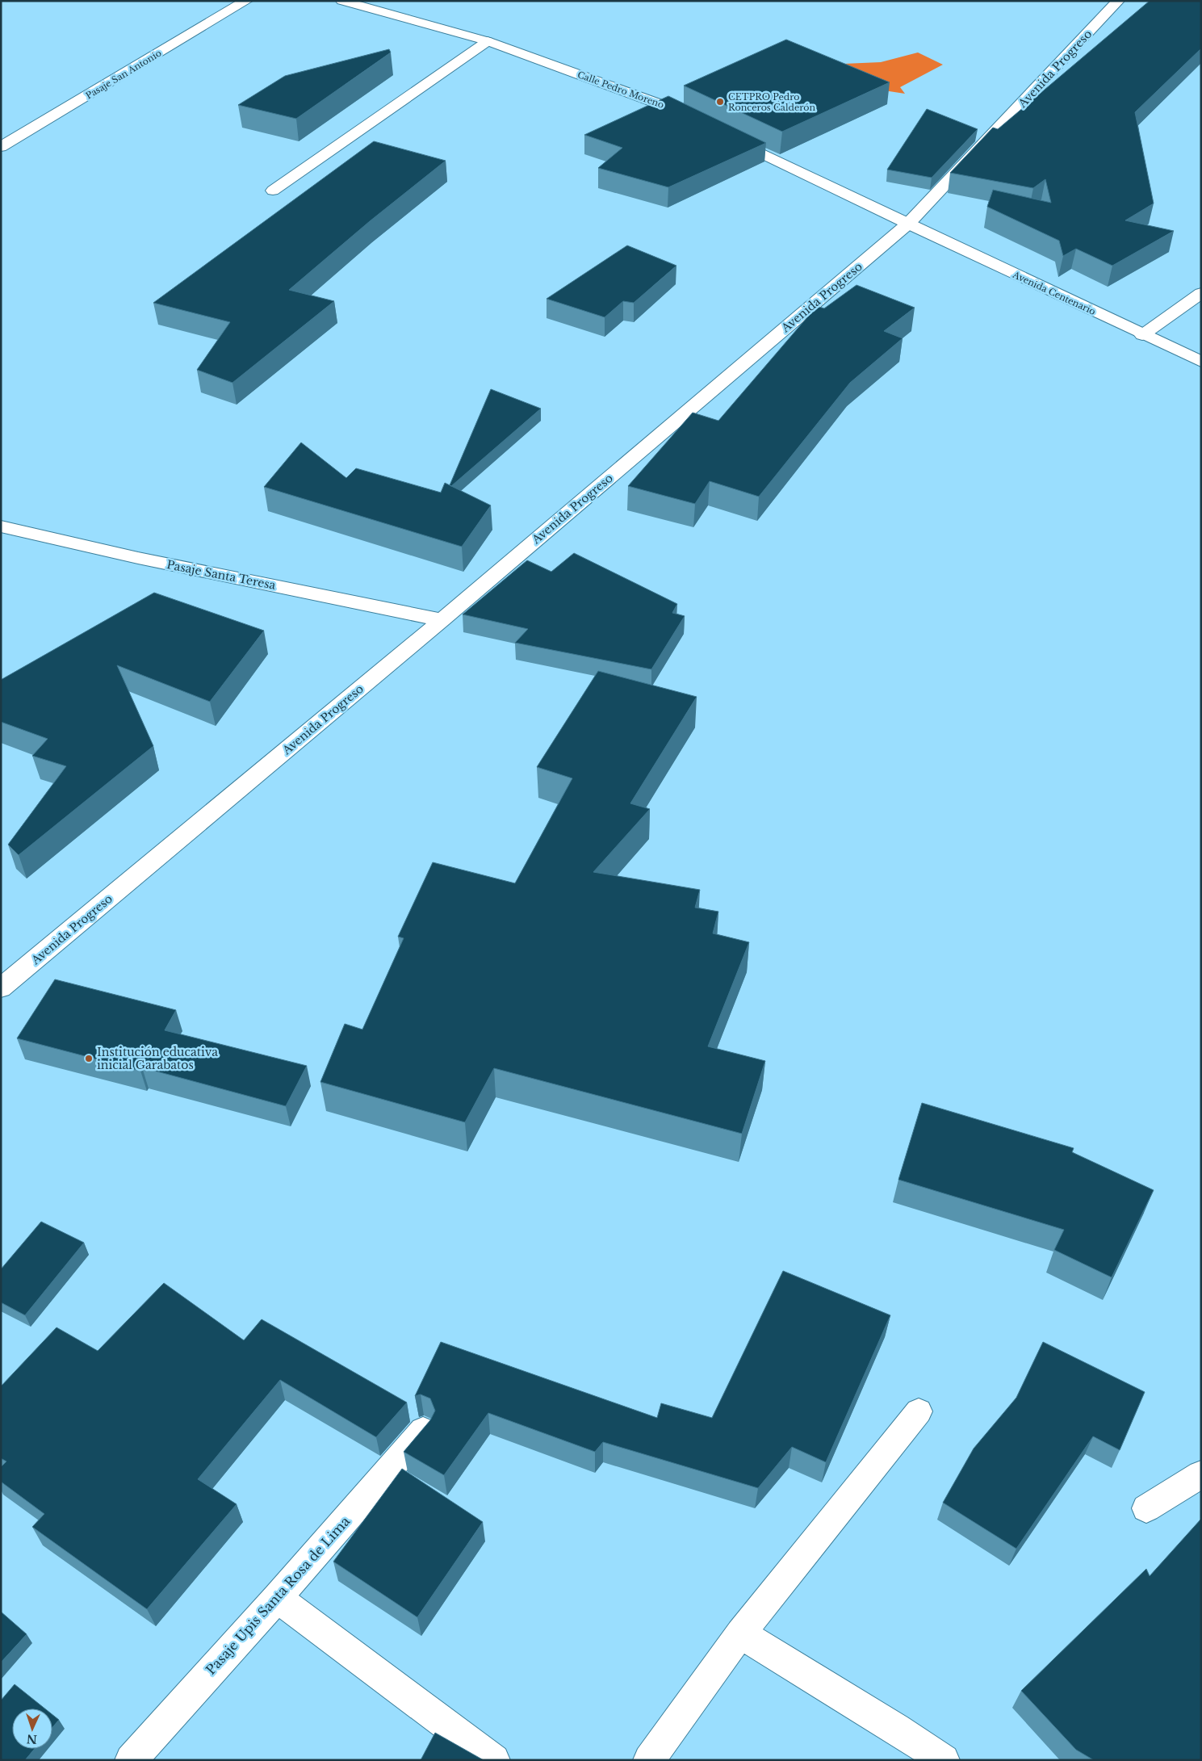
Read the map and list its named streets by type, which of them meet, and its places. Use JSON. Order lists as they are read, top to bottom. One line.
{"streets":{"street":["Avenida Progreso","Pasaje San Antonio","Calle Pedro Moreno","Avenida Centenario","Pasaje Santa Teresa","Pasaje Upis Santa Rosa de Lima"]},"crossings":[["Avenida Progreso","Avenida Centenario"],["Avenida Progreso","Pasaje Santa Teresa"]],"places":["CETPRO Pedro Ronceros Calderón","Institución educativa inicial Garabatos"],"north":"bottom"}
